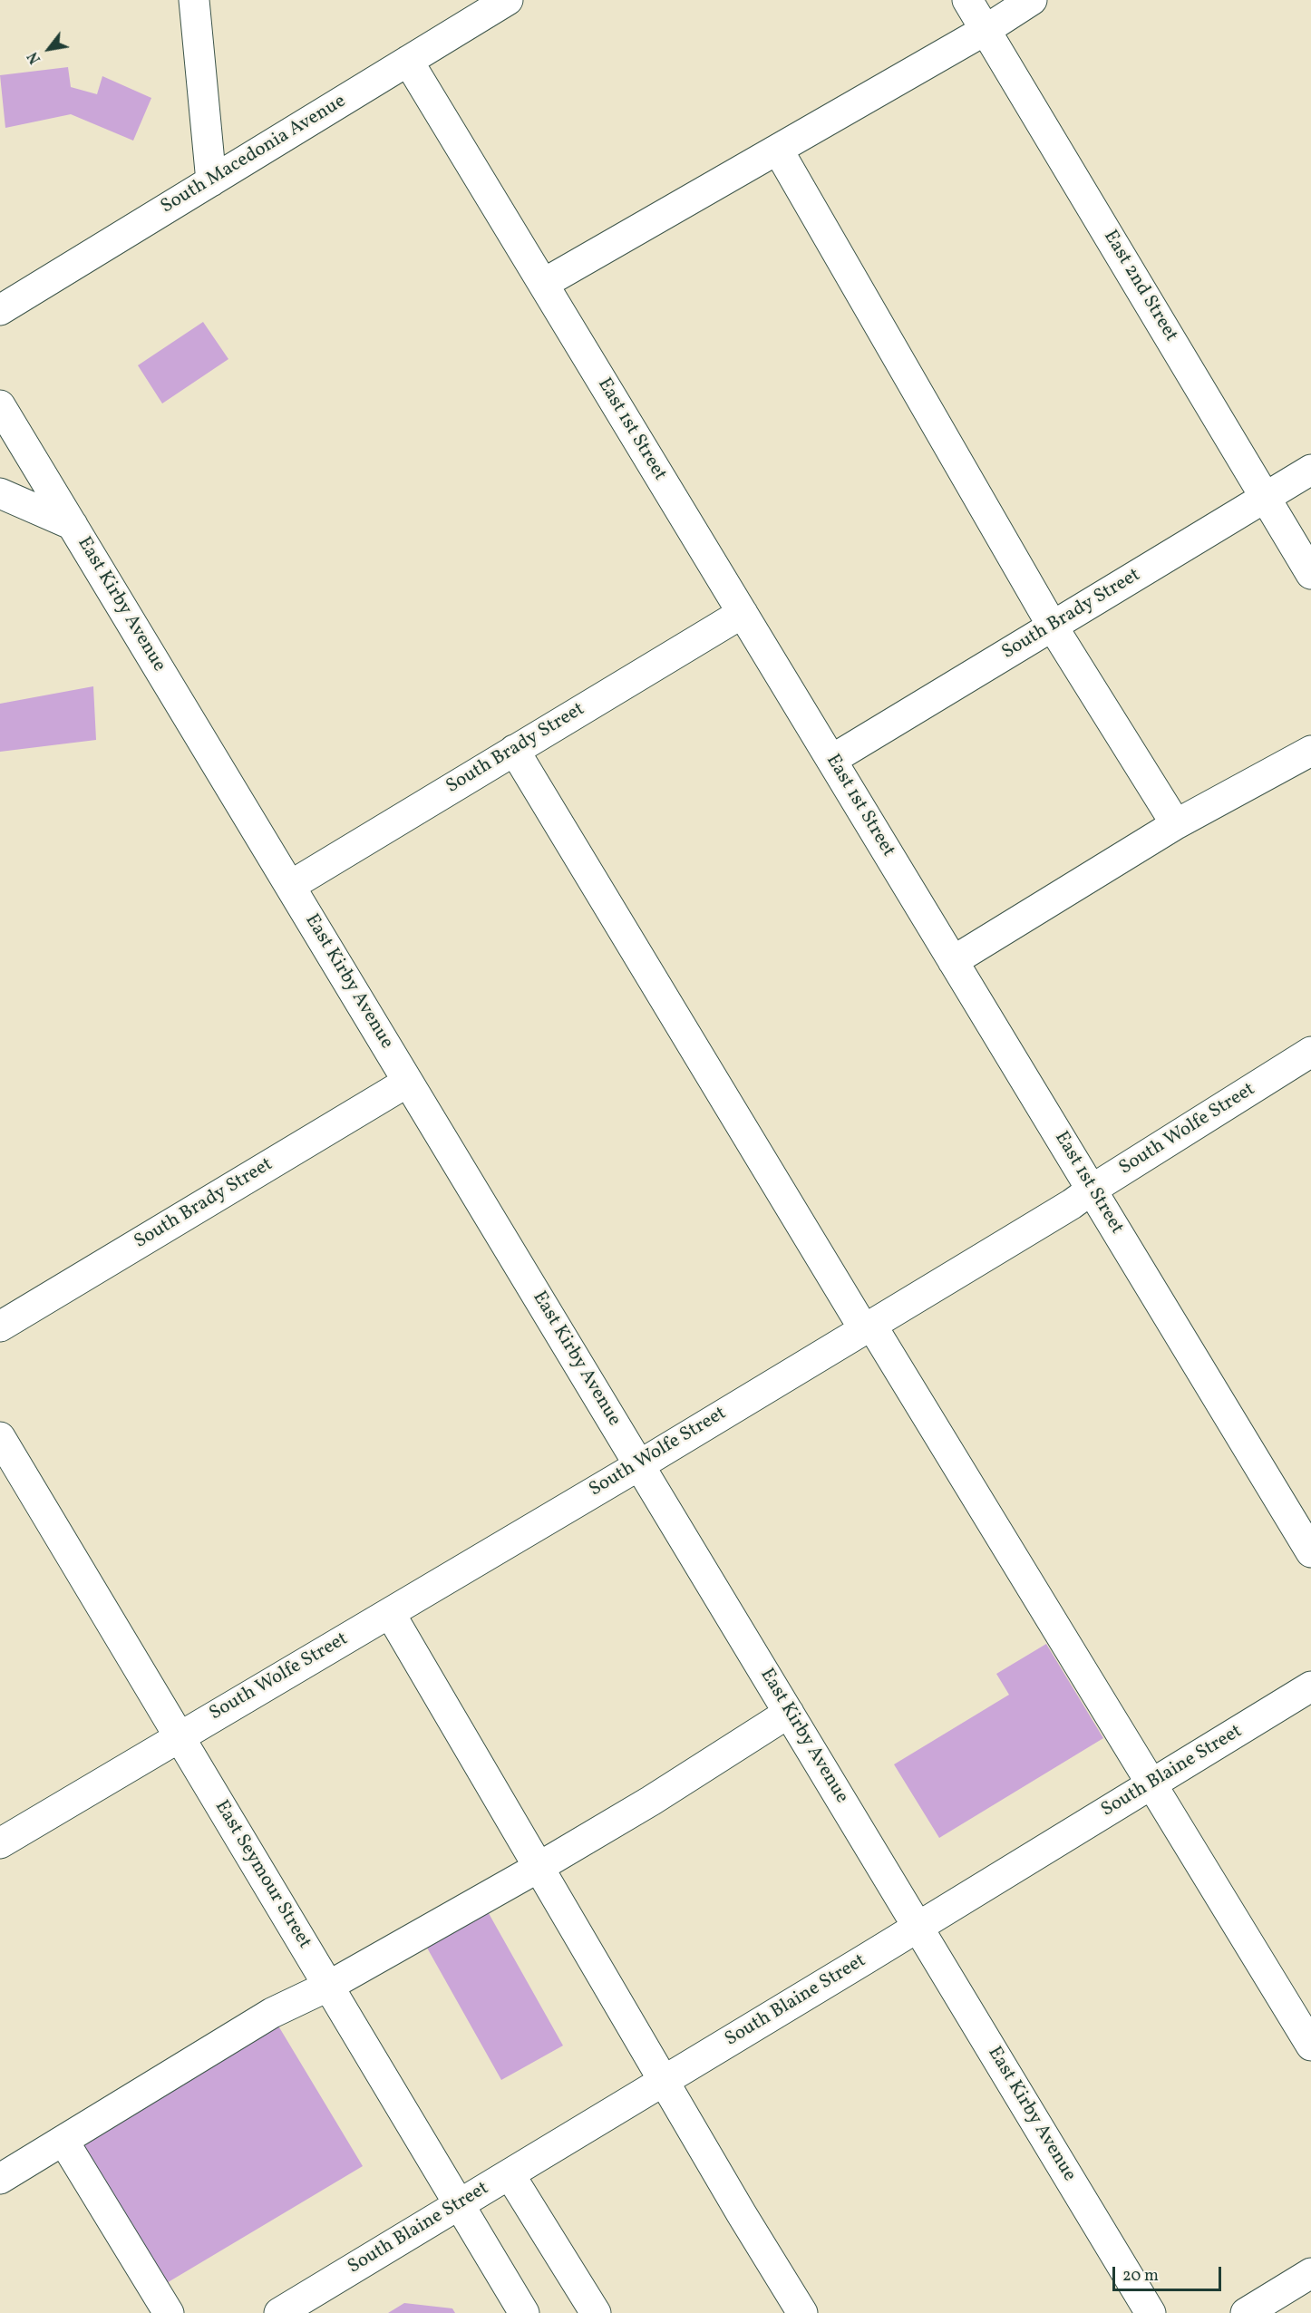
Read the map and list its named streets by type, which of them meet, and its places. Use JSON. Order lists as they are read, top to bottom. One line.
{"streets":{"street":["South Macedonia Avenue","East 2nd Street","East 1st Street","East Kirby Avenue","South Brady Street","South Wolfe Street","South Blaine Street","East Seymour Street"]},"crossings":[["South Macedonia Avenue","East 1st Street"],["East 2nd Street","South Brady Street"],["East 1st Street","South Brady Street"],["East 1st Street","South Wolfe Street"],["East Kirby Avenue","South Brady Street"],["East Kirby Avenue","South Wolfe Street"],["East Kirby Avenue","South Blaine Street"],["South Wolfe Street","East Seymour Street"],["South Blaine Street","East Seymour Street"]],"scale_bar":"20 m","north":"bottom left"}
